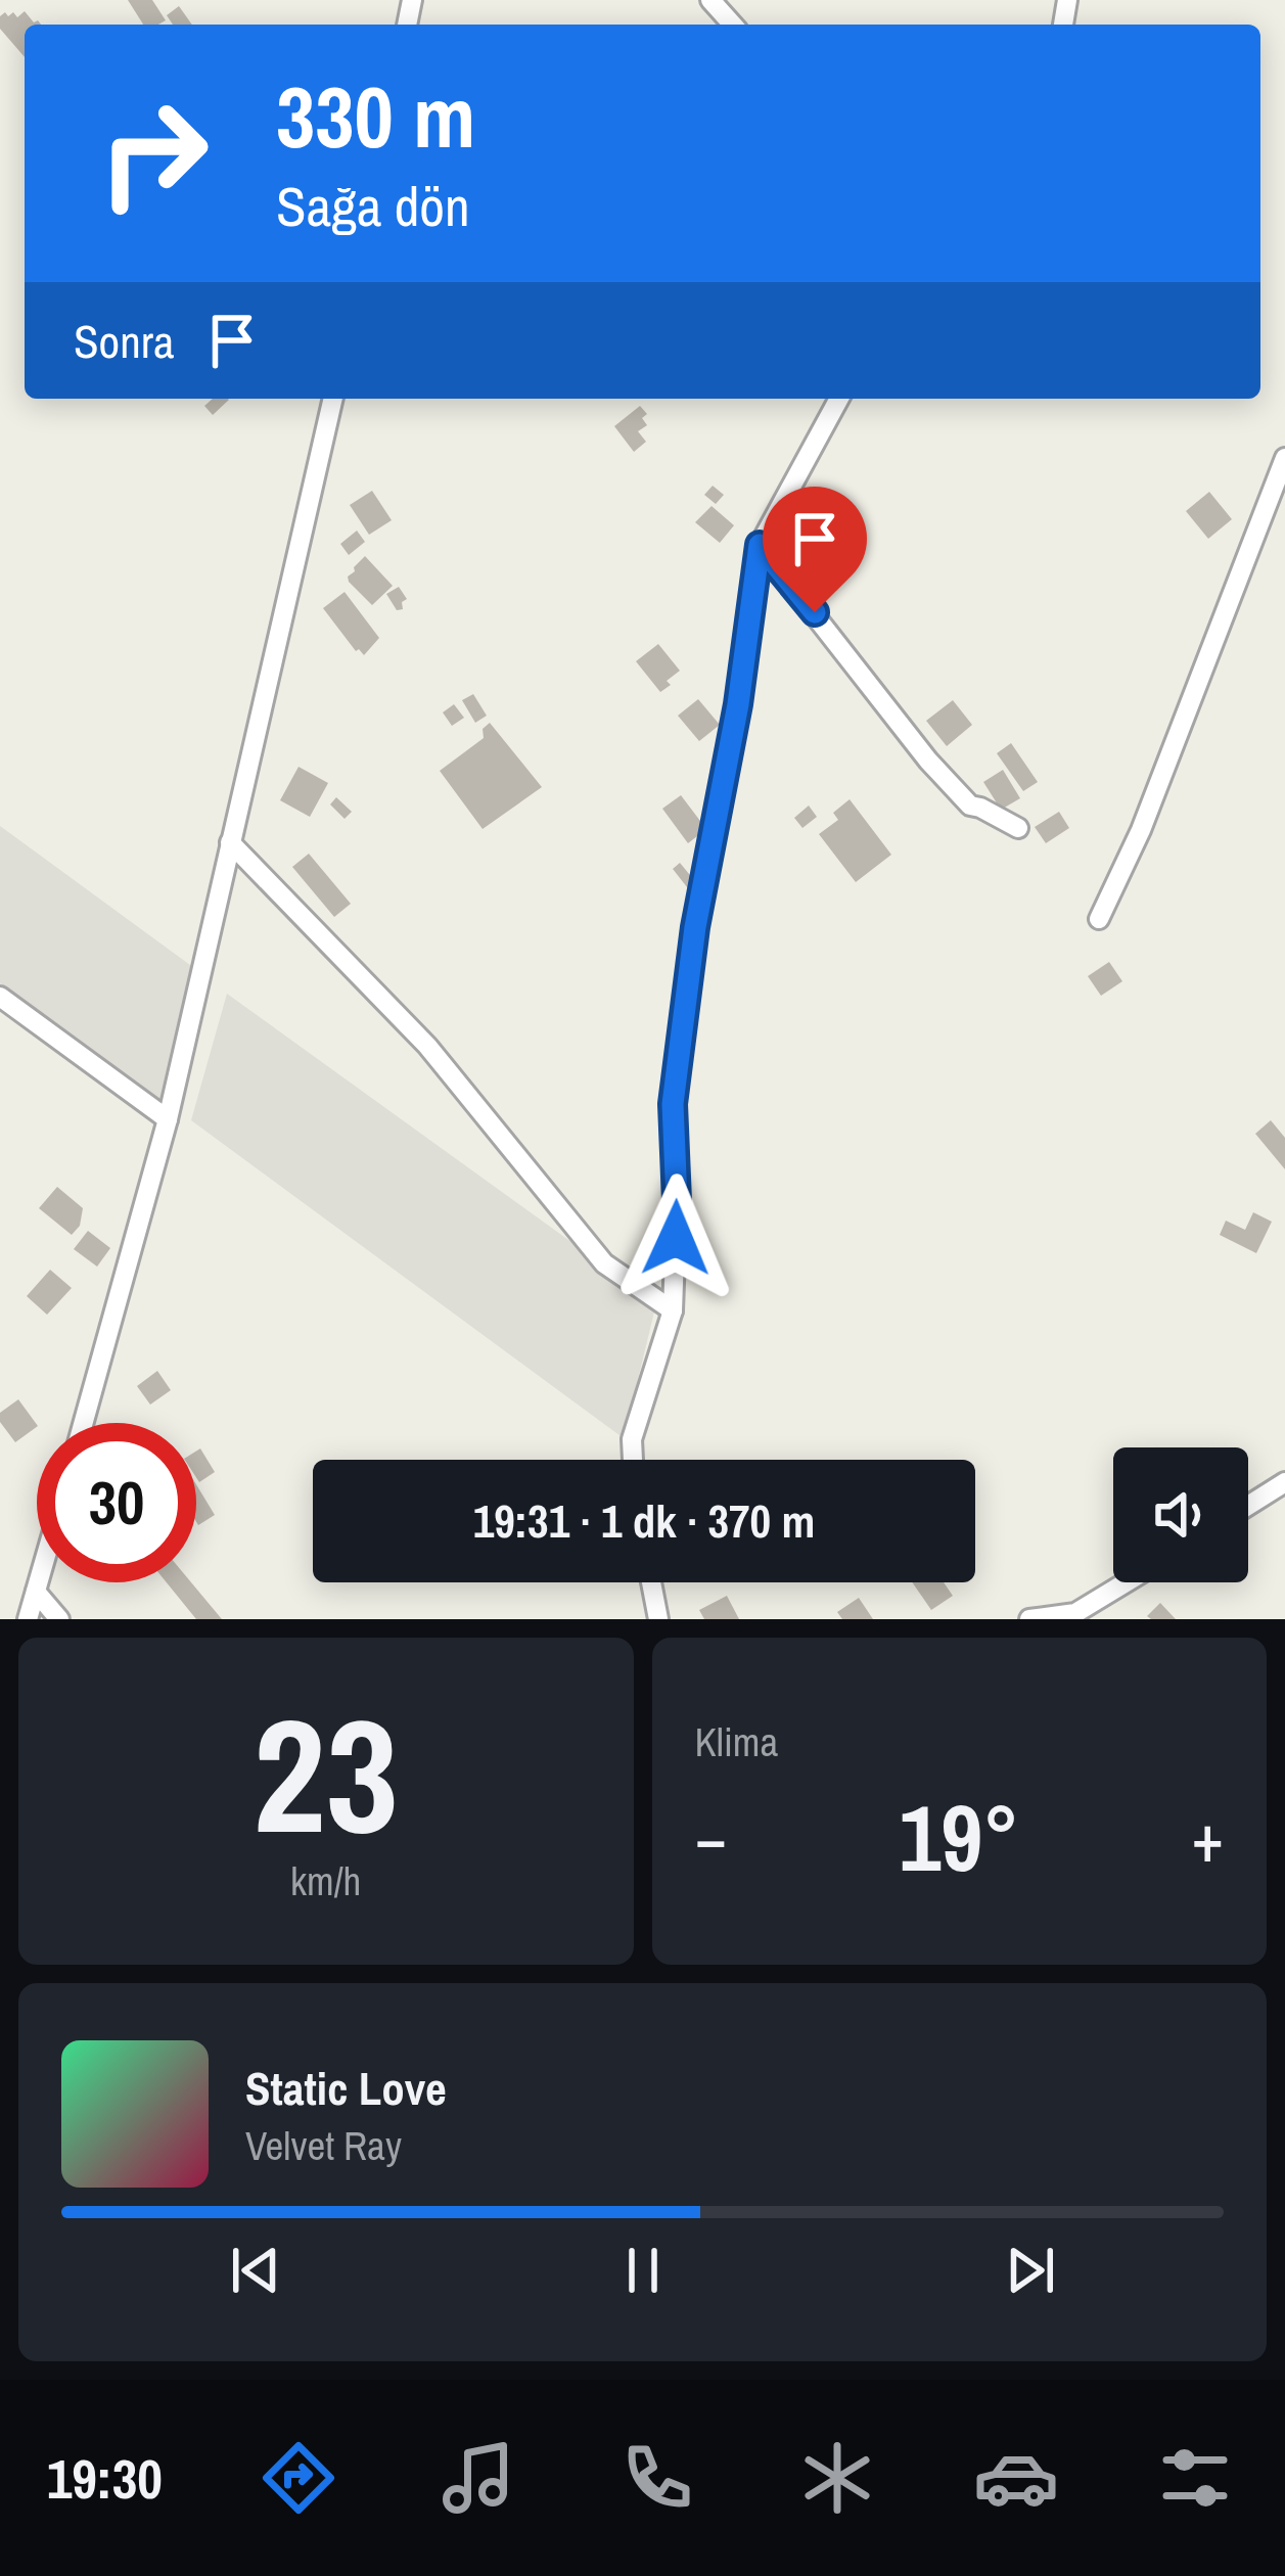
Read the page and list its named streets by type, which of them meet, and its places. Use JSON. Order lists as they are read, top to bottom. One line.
{"page":{"turn":["330 m","Sağa dön"],"then":"Sonra","limit":"30","trip":"19:31 · 1 dk · 370 m","tile":[["23","km/h"],"Klima"],"heat":["−","19°","+"],"song":["Static Love","Velvet Ray"],"tabs":"19:30"}}
